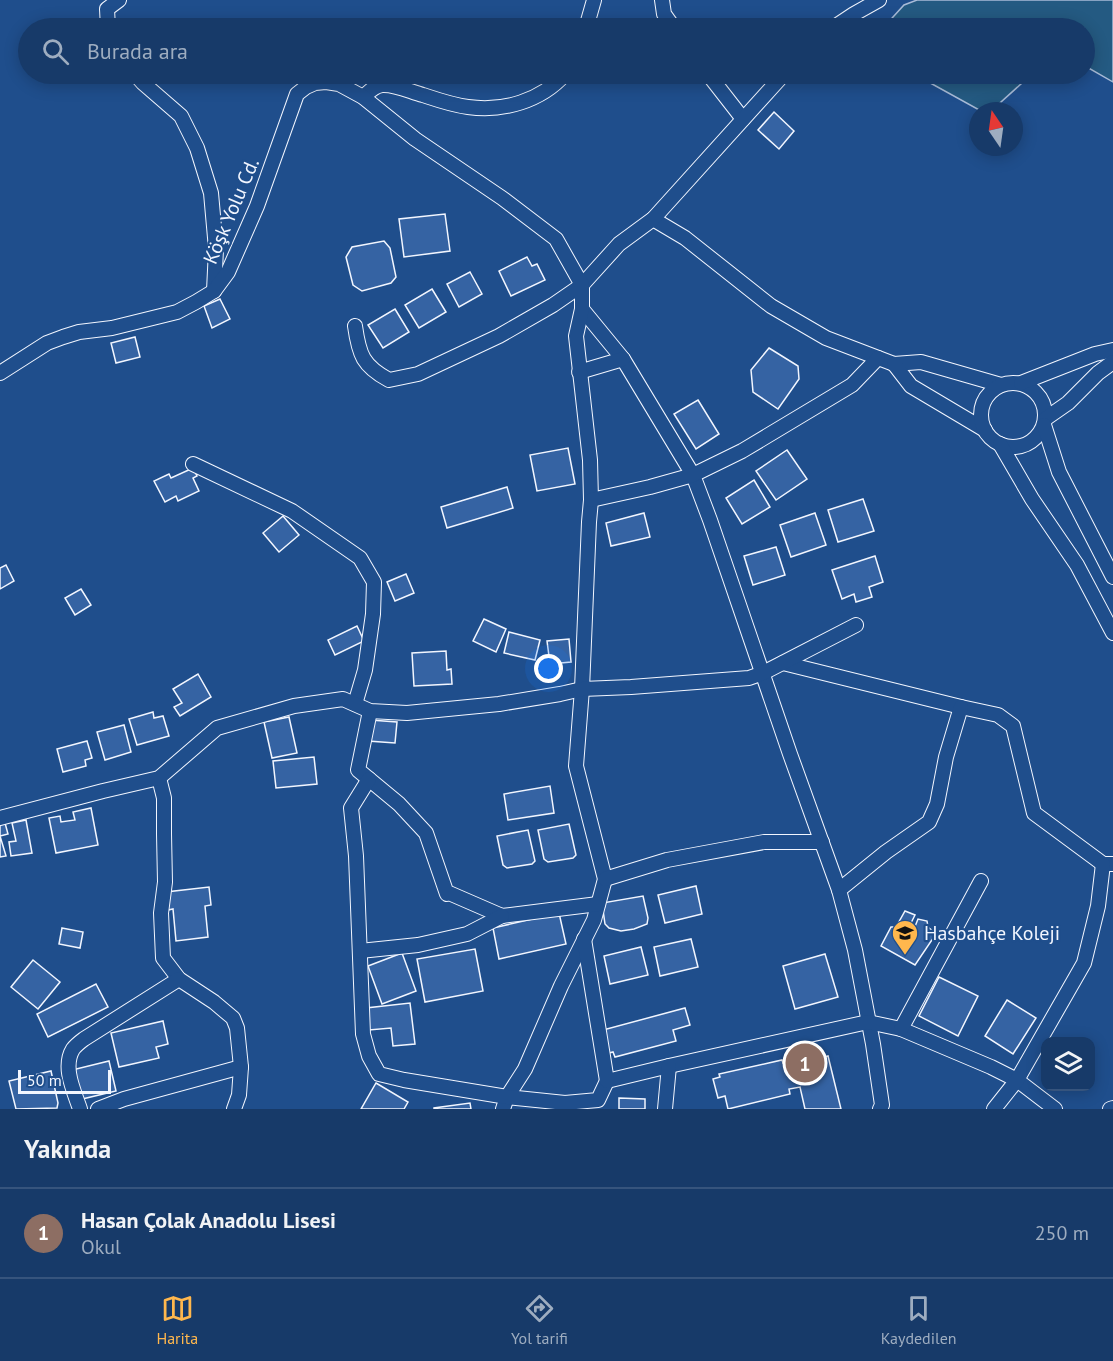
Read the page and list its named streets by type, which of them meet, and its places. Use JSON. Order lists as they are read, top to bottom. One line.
{"streets":{"street":["Köşk Yolu Cd."]},"places":{"school or university":["Hasbahçe Koleji"]},"scale_bar":"50 m","north":"top","page":{"search":"Burada ara","pins":"1","scale":"50 m","heading":"Yakında","list":[{"mark":"1","name":"Hasan Çolak Anadolu Lisesi","note":"Okul","value":"250 m"}],"nav":["Harita","Yol tarifi","Kaydedilen"]}}
